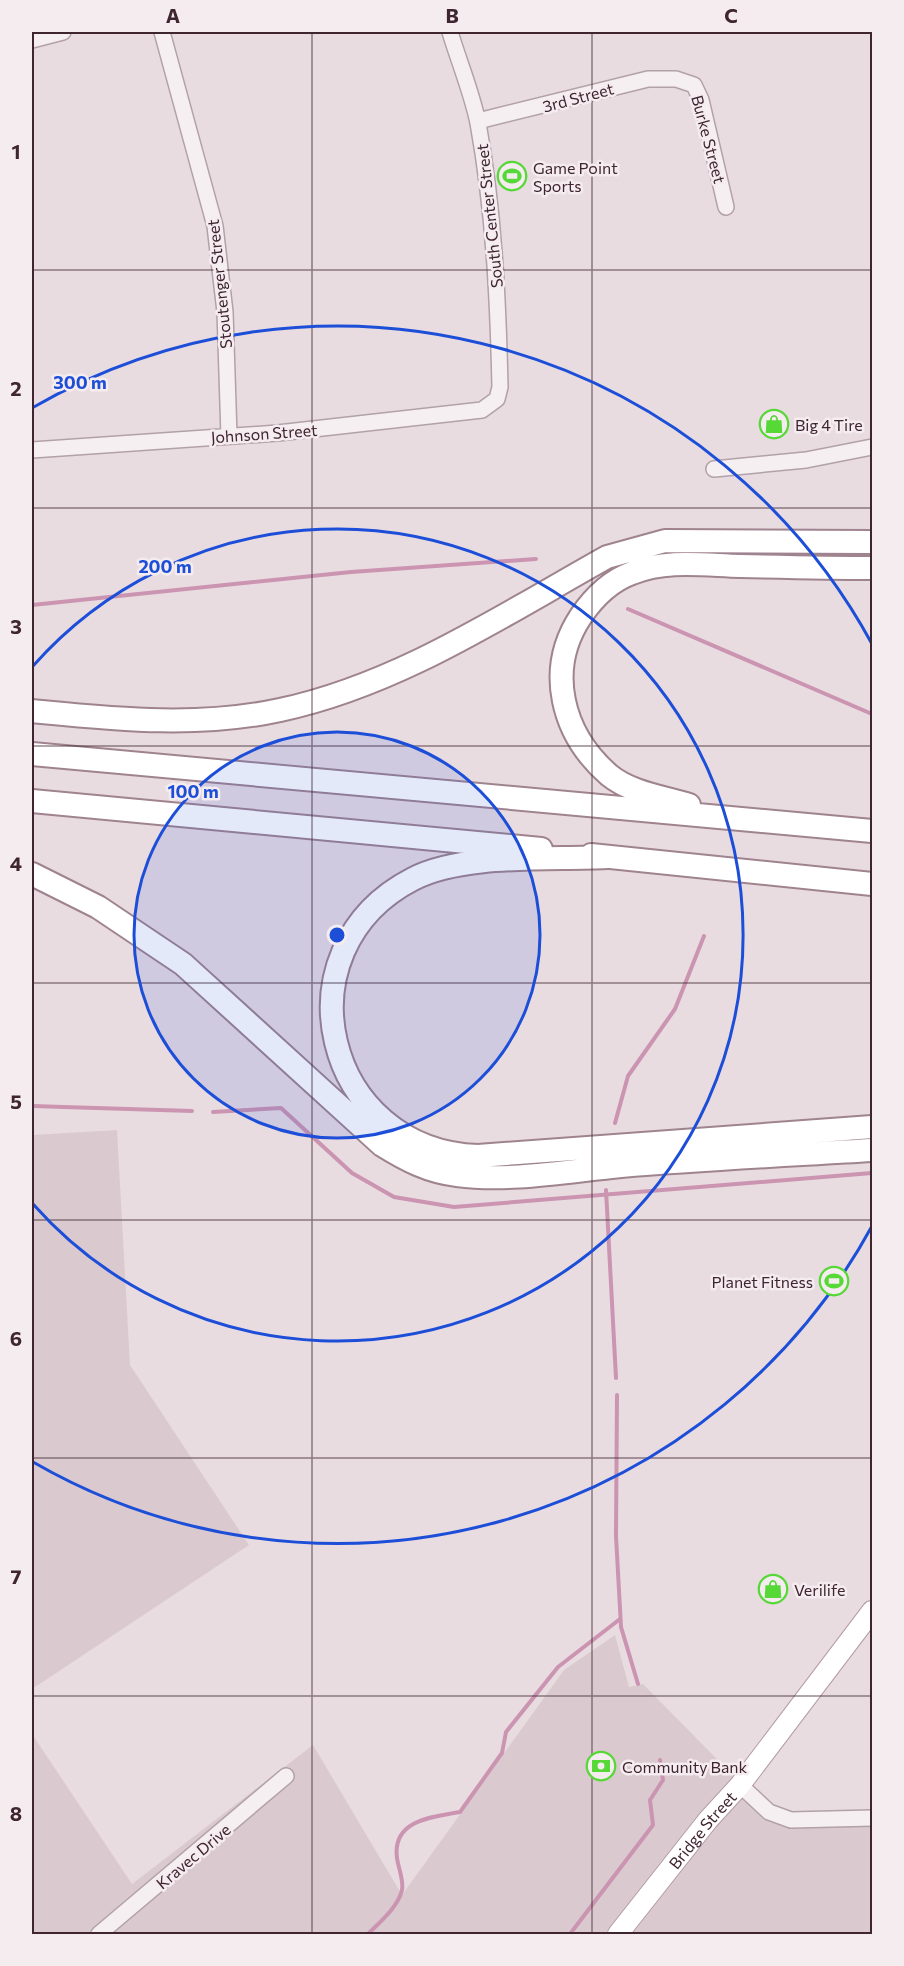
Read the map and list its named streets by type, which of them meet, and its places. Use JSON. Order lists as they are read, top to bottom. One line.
{"streets":{"main road":["Bridge Street"],"street":["3rd Street","Burke Street","South Center Street","Stoutenger Street","Johnson Street","Kravec Drive"]},"crossings":[["3rd Street","Burke Street"],["3rd Street","South Center Street"],["South Center Street","Johnson Street"],["Stoutenger Street","Johnson Street"]],"places":{"sports":["Game Point Sports","Planet Fitness"],"shop":["Big 4 Tire","Verilife"],"bank":["Community Bank"]},"grid":{"columns":["A","B","C"],"rows":["1","2","3","4","5","6","7","8"]},"rings":["300 m","200 m","100 m"]}
